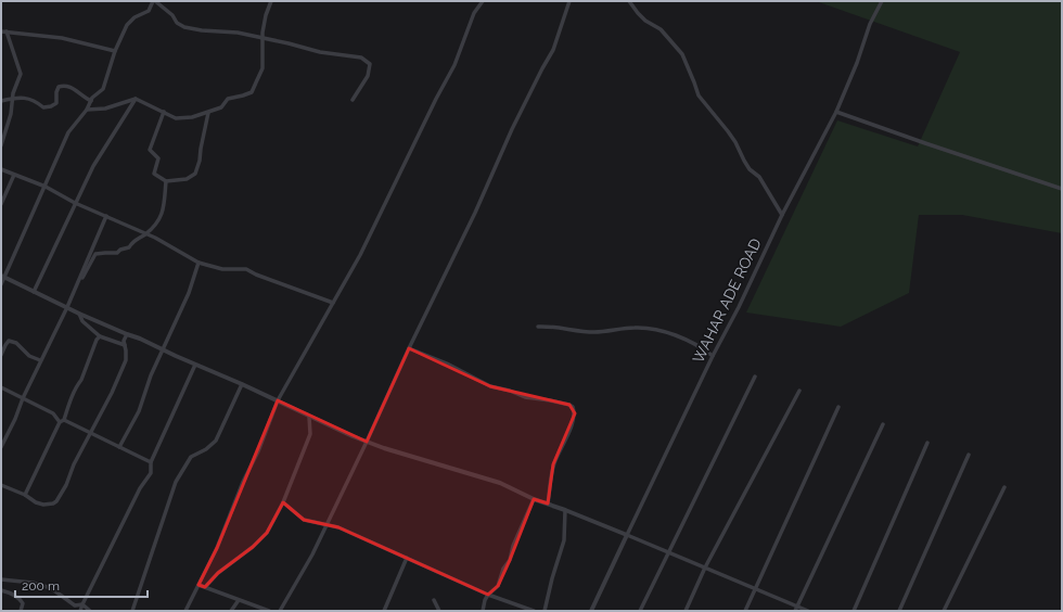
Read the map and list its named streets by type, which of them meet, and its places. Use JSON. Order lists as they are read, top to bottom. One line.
{"streets":{"street":["WAHAR ADE ROAD"]},"scale_bar":"200 m"}
